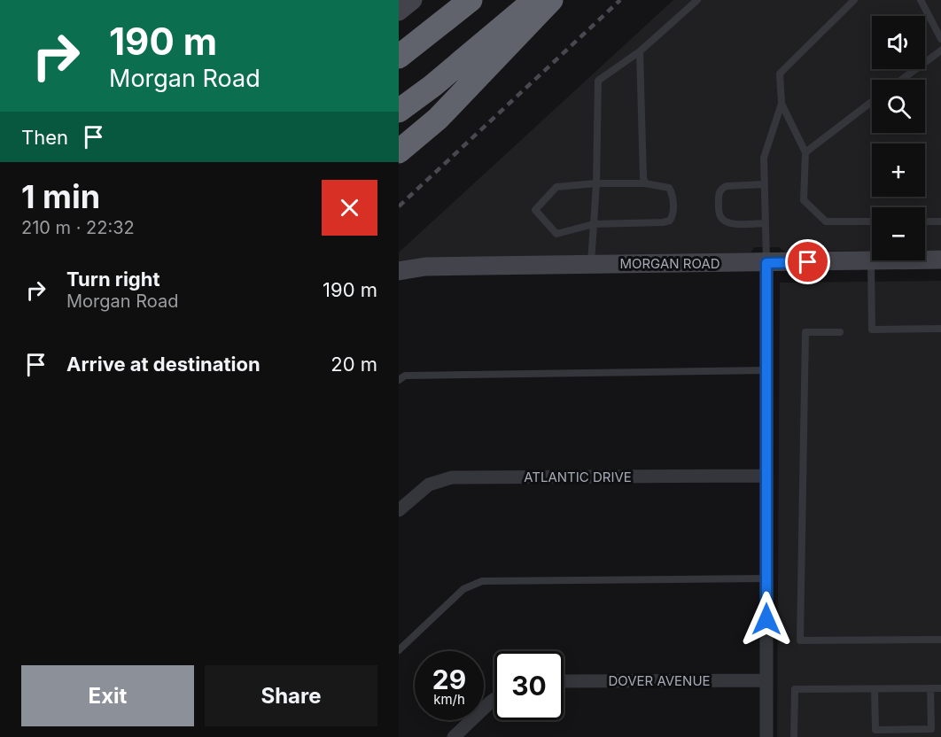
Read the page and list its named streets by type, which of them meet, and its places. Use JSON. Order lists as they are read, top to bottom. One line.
{"streets":{"street":["MORGAN ROAD","ATLANTIC DRIVE","DOVER AVENUE"]},"page":{"turn":["190 m","Morgan Road"],"map_buttons":["+","−"],"then":"Then","heading":["1 min","210 m · 22:32"],"list":[{"name":"Turn right","note":"Morgan Road","value":"190 m"},{"name":"Arrive at destination","value":"20 m"}],"speed":"29 km/h","limit":"30","buttons":["Exit","Share"]}}
